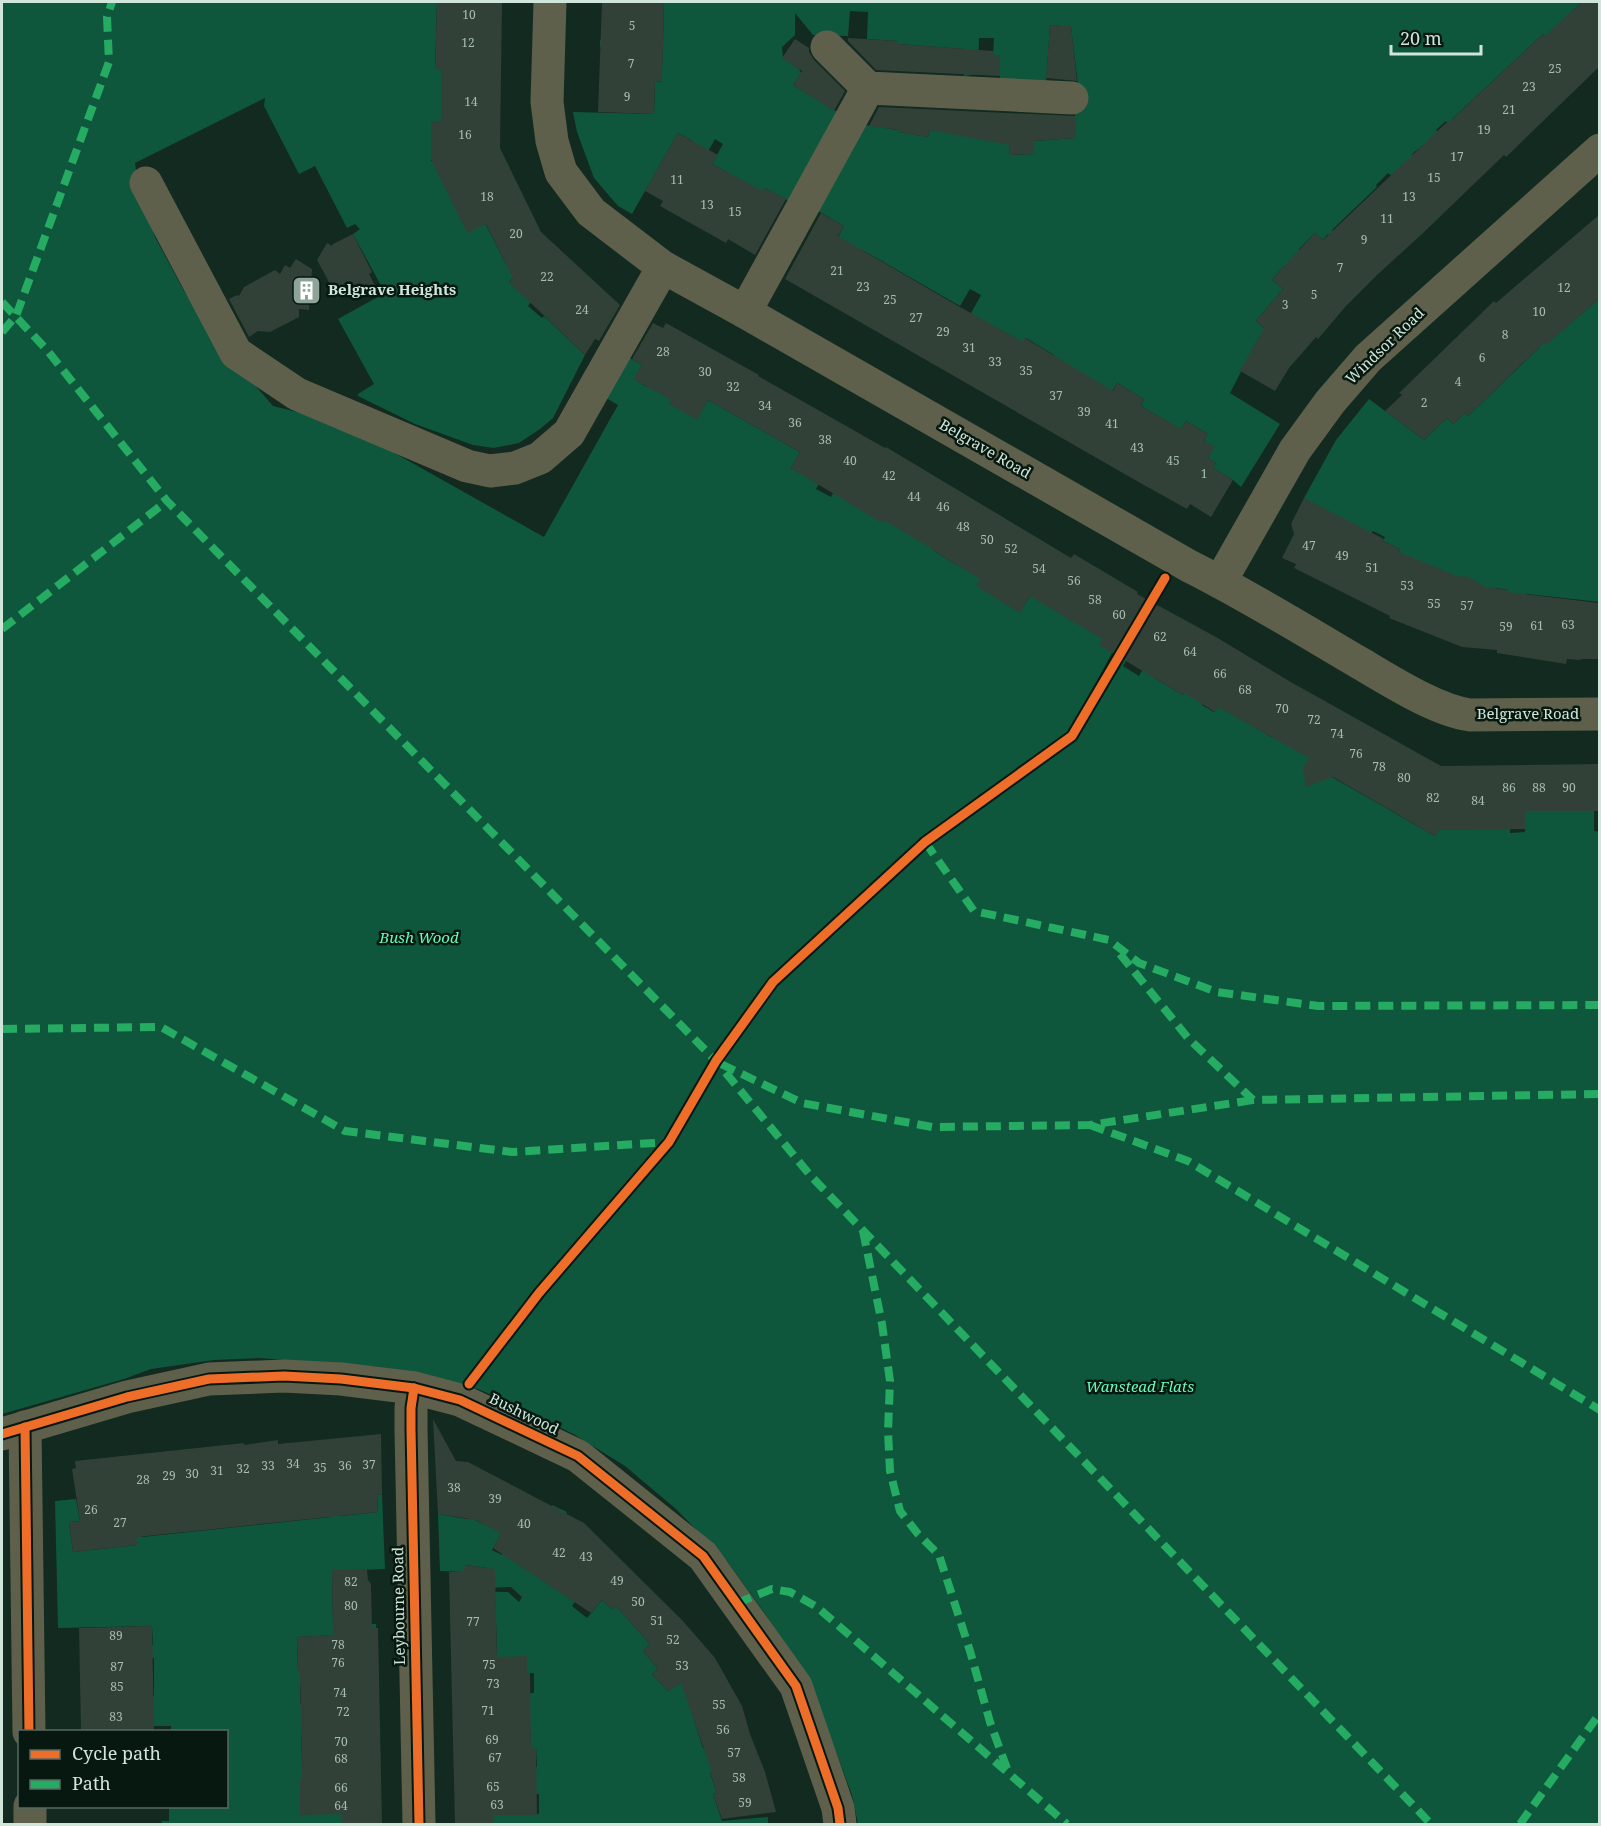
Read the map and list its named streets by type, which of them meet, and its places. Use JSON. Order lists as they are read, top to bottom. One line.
{"streets":{"street":["Windsor Road","Belgrave Road","Bushwood","Leybourne Road"]},"crossings":[["Windsor Road","Belgrave Road"],["Bushwood","Leybourne Road"]],"parks":["Bush Wood","Wanstead Flats"],"places":{"building":["Belgrave Heights"]},"house_numbers":["10","5","12","7","25","23","9","14","21","19","16","17","15","11","18","13","13","15","11","20","9","7","21","22","23","12","5","25","3","24","10","27","29","8","31","28","6","33","35","30","4","32","37","2","34","39","36","41","38","43","40","45","1","42","44","46","48","50","47","52","49","51","54","56","53","58","55","57","60","63","61","59","62","64","66","68","70","72","74","76","78","80","86","88","90","82","84","34","37","33","36","35","32","31","30","29","28","38","39","26","27","40","42","43","49","82","50","80","51","77","89","52","78","76","75","53","87","73","85","74","55","71","72","83","56","69","70","57","67","68","58","65","66","59","63","64"],"legend":["Cycle path","Path"],"scale_bar":"20 m"}
